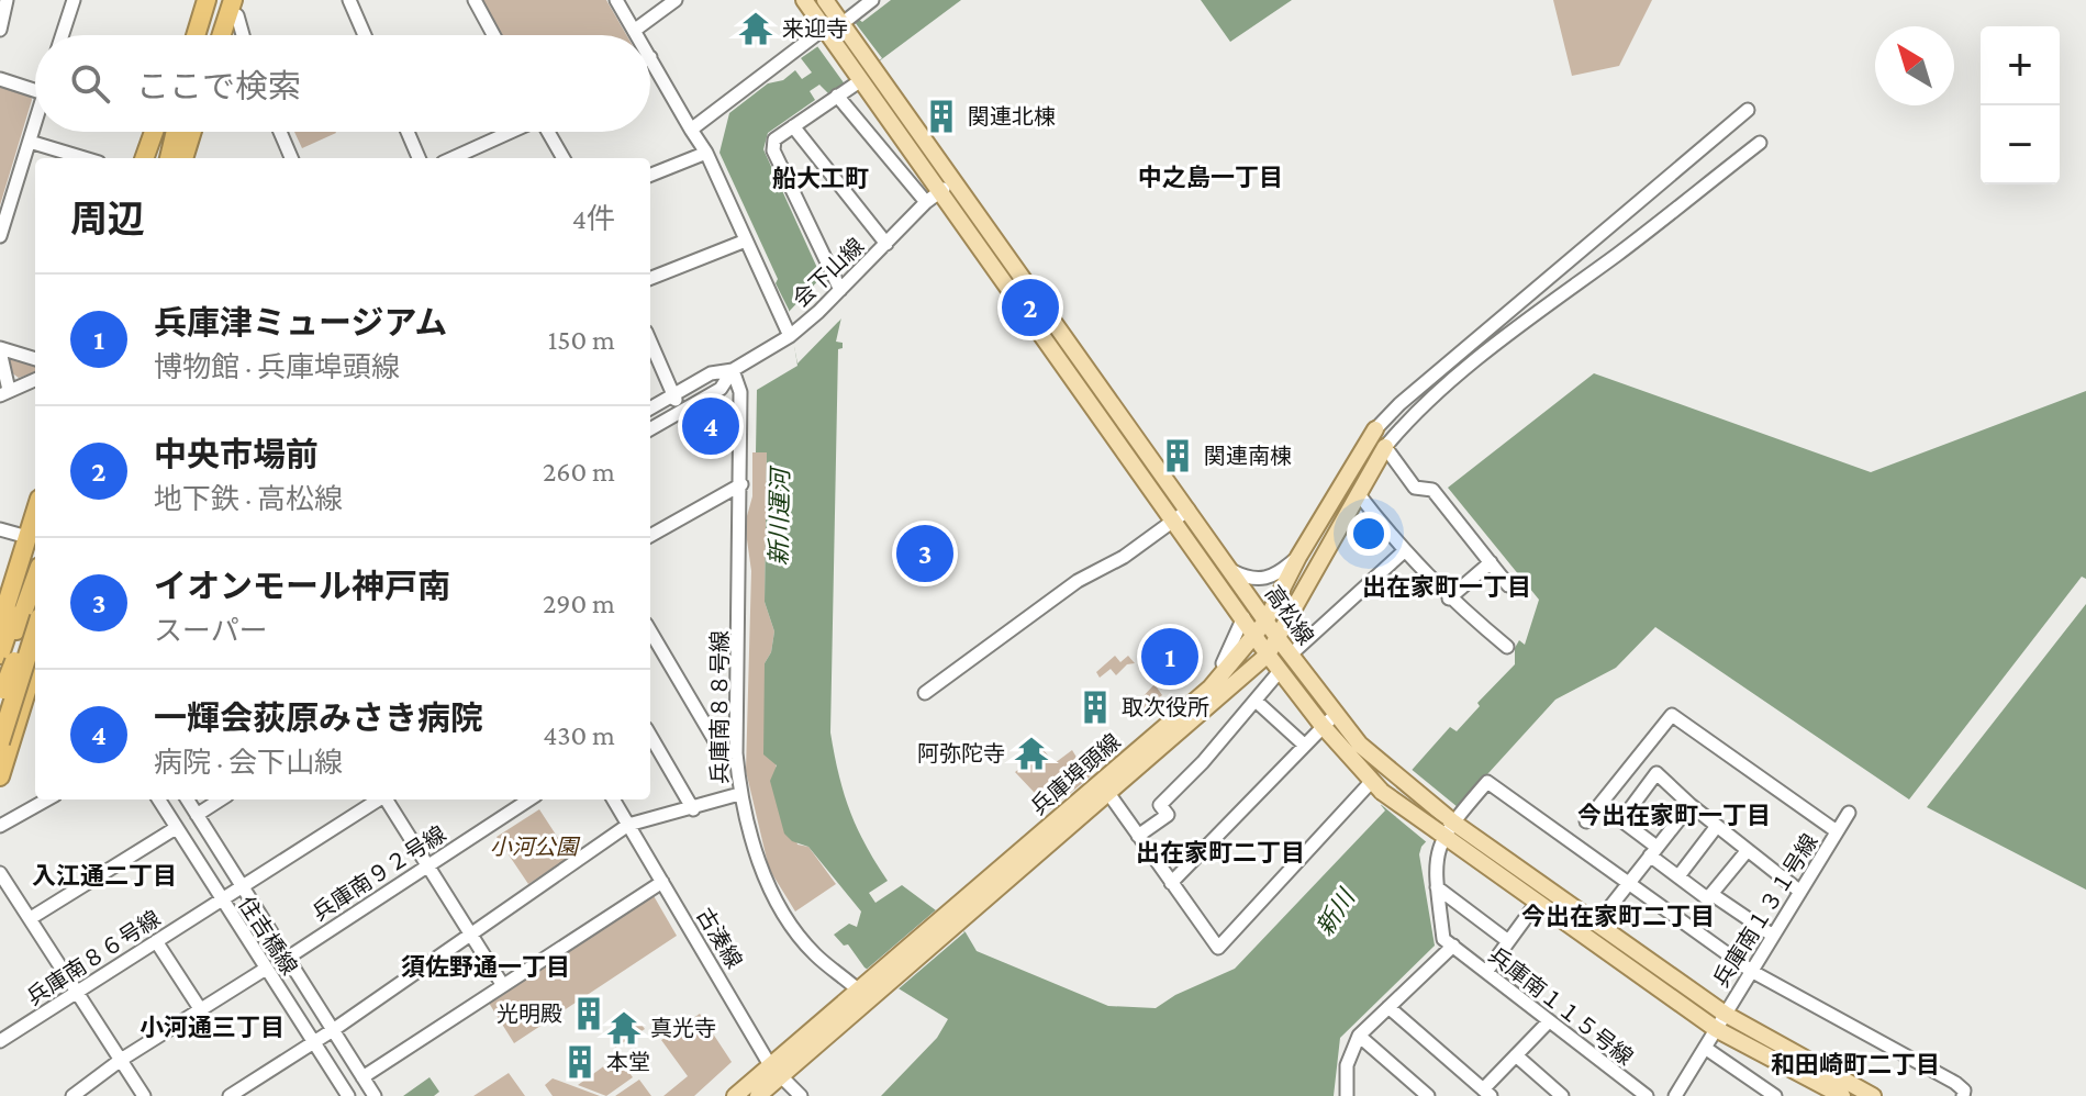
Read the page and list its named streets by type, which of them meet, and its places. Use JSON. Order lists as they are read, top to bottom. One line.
{"streets":{"main road":["高松線","兵庫埠頭線"],"street":["会下山線","兵庫南８８号線","兵庫南９２号線","兵庫南１３１号線","住吉橋線","古湊線","兵庫南８６号線","兵庫南１１５号線"]},"crossings":[["会下山線","高松線"],["会下山線","兵庫南８８号線"],["高松線","兵庫埠頭線"],["高松線","兵庫南１３１号線"],["兵庫南８８号線","兵庫埠頭線"],["兵庫埠頭線","古湊線"],["兵庫南９２号線","住吉橋線"],["住吉橋線","兵庫南８６号線"]],"districts":["中之島一丁目","船大工町","出在家町一丁目","今出在家町一丁目","出在家町二丁目","入江通二丁目","今出在家町二丁目","須佐野通一丁目","小河通三丁目","和田崎町二丁目"],"water":["新川運河","新川"],"parks":["小河公園"],"places":{"temple":["来迎寺","阿弥陀寺","真光寺"],"building":["関連北棟","関連南棟","取次役所","光明殿","本堂"]},"north":"top left","page":{"map_buttons":["+","−"],"search":"ここで検索","heading":["周辺","4件"],"list":[{"mark":"1","name":"兵庫津ミュージアム","note":"博物館 · 兵庫埠頭線","value":"150 m"},{"mark":"2","name":"中央市場前","note":"地下鉄 · 高松線","value":"260 m"},{"mark":"3","name":"イオンモール神戸南","note":"スーパー","value":"290 m"},{"mark":"4","name":"一輝会荻原みさき病院","note":"病院 · 会下山線","value":"430 m"}],"pins":["2","4","3","1"]}}
